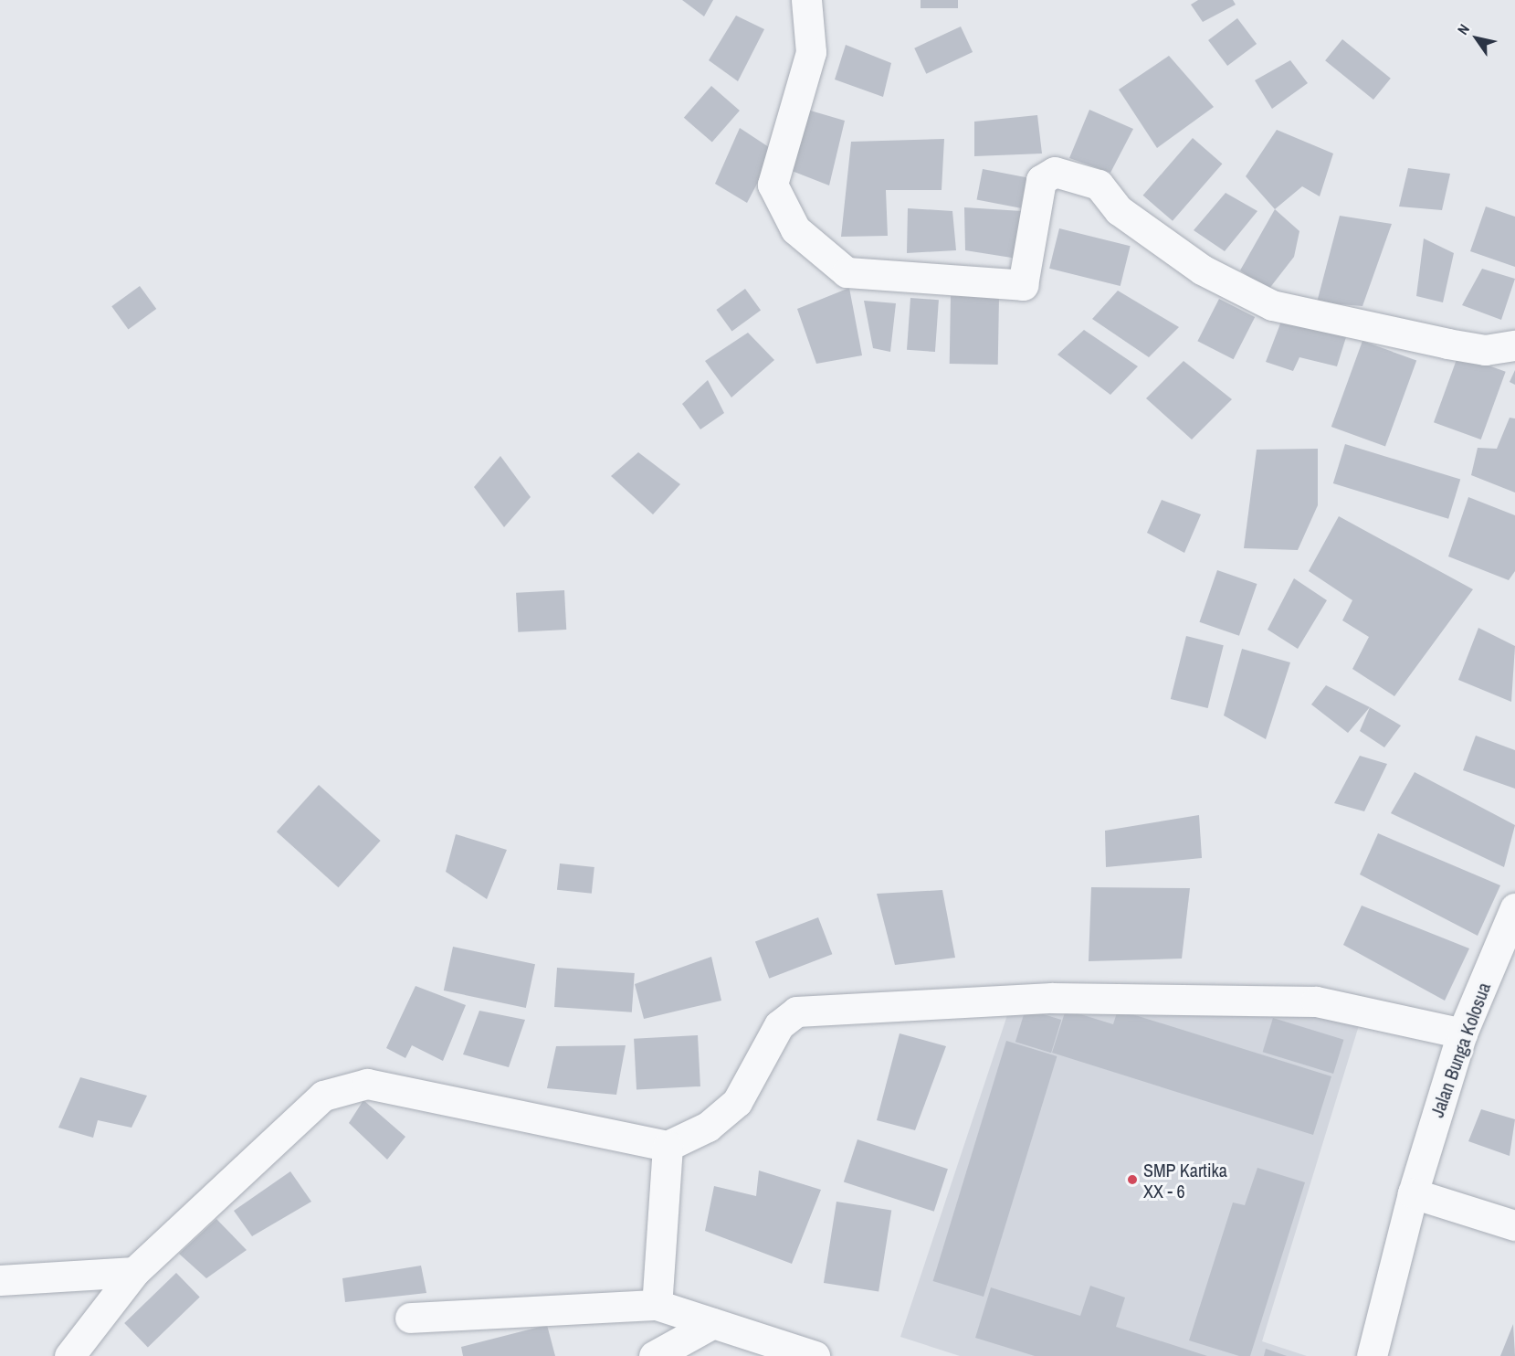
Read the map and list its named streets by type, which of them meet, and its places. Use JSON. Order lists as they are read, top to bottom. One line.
{"streets":{"street":["Jalan Bunga Kolosua"]},"places":["SMP Kartika XX - 6"],"north":"top left"}
